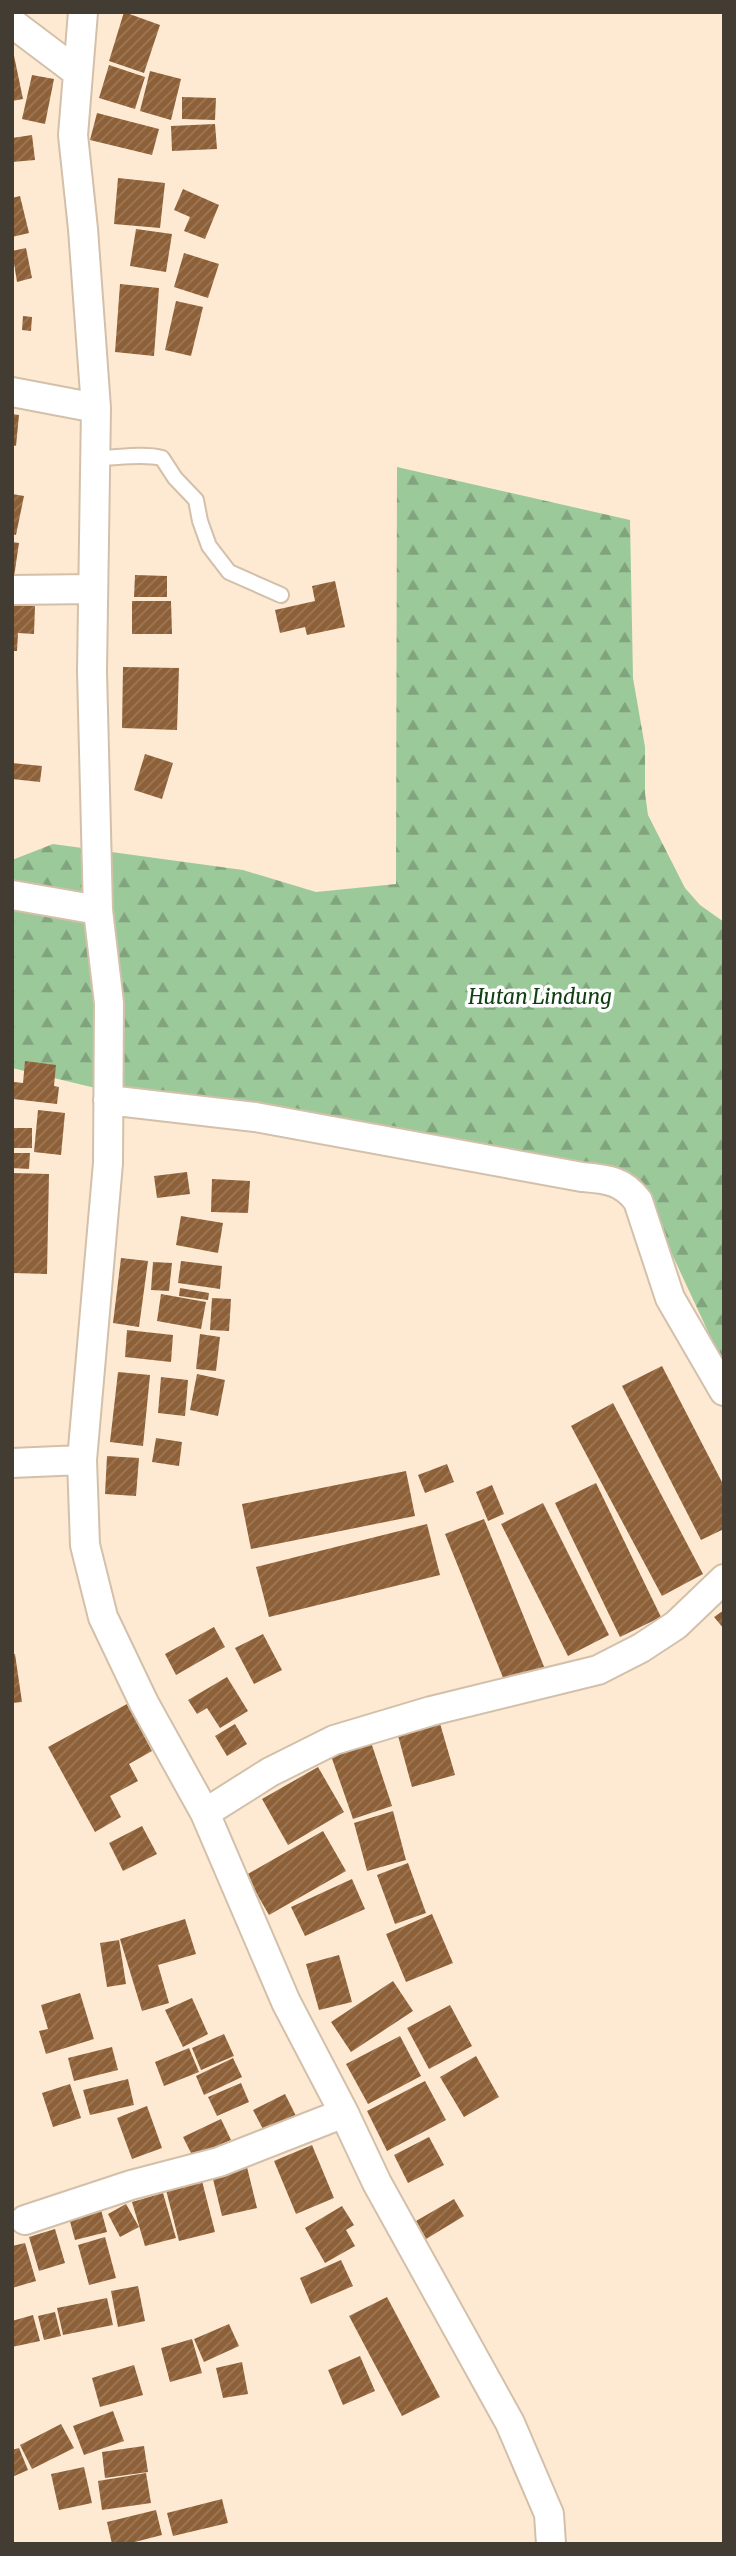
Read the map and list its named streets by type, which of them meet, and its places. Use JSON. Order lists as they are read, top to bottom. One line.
{"parks":["Hutan Lindung"]}
